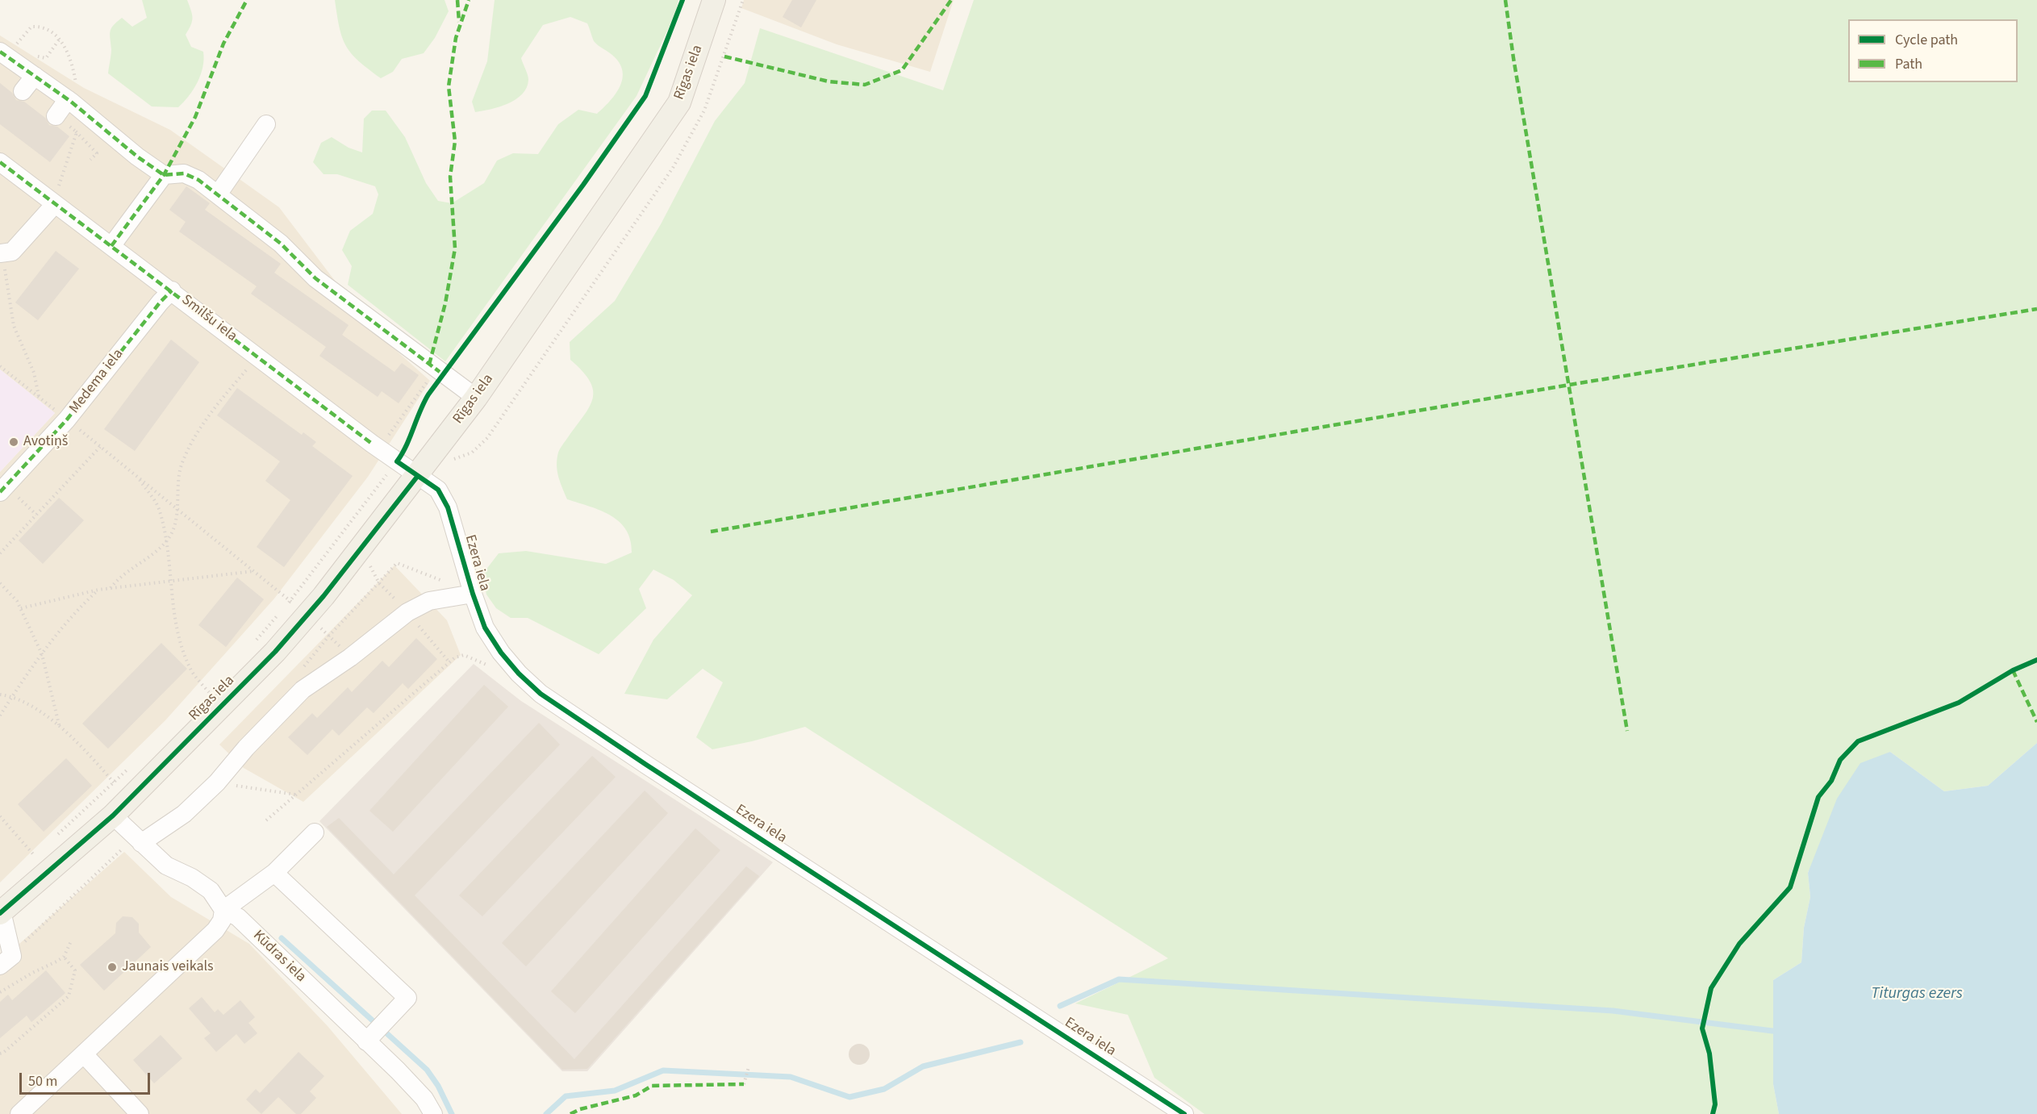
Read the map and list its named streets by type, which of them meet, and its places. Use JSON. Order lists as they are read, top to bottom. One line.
{"streets":{"main road":["Rīgas iela"],"street":["Smilšu iela","Medema iela","Ezera iela","Kūdras iela"]},"crossings":[["Rīgas iela","Smilšu iela"],["Rīgas iela","Ezera iela"],["Rīgas iela","Kūdras iela"],["Smilšu iela","Medema iela"],["Smilšu iela","Ezera iela"]],"water":["Titurgas ezers"],"places":["Avotiņš","Jaunais veikals"],"legend":["Cycle path","Path"],"scale_bar":"50 m"}
